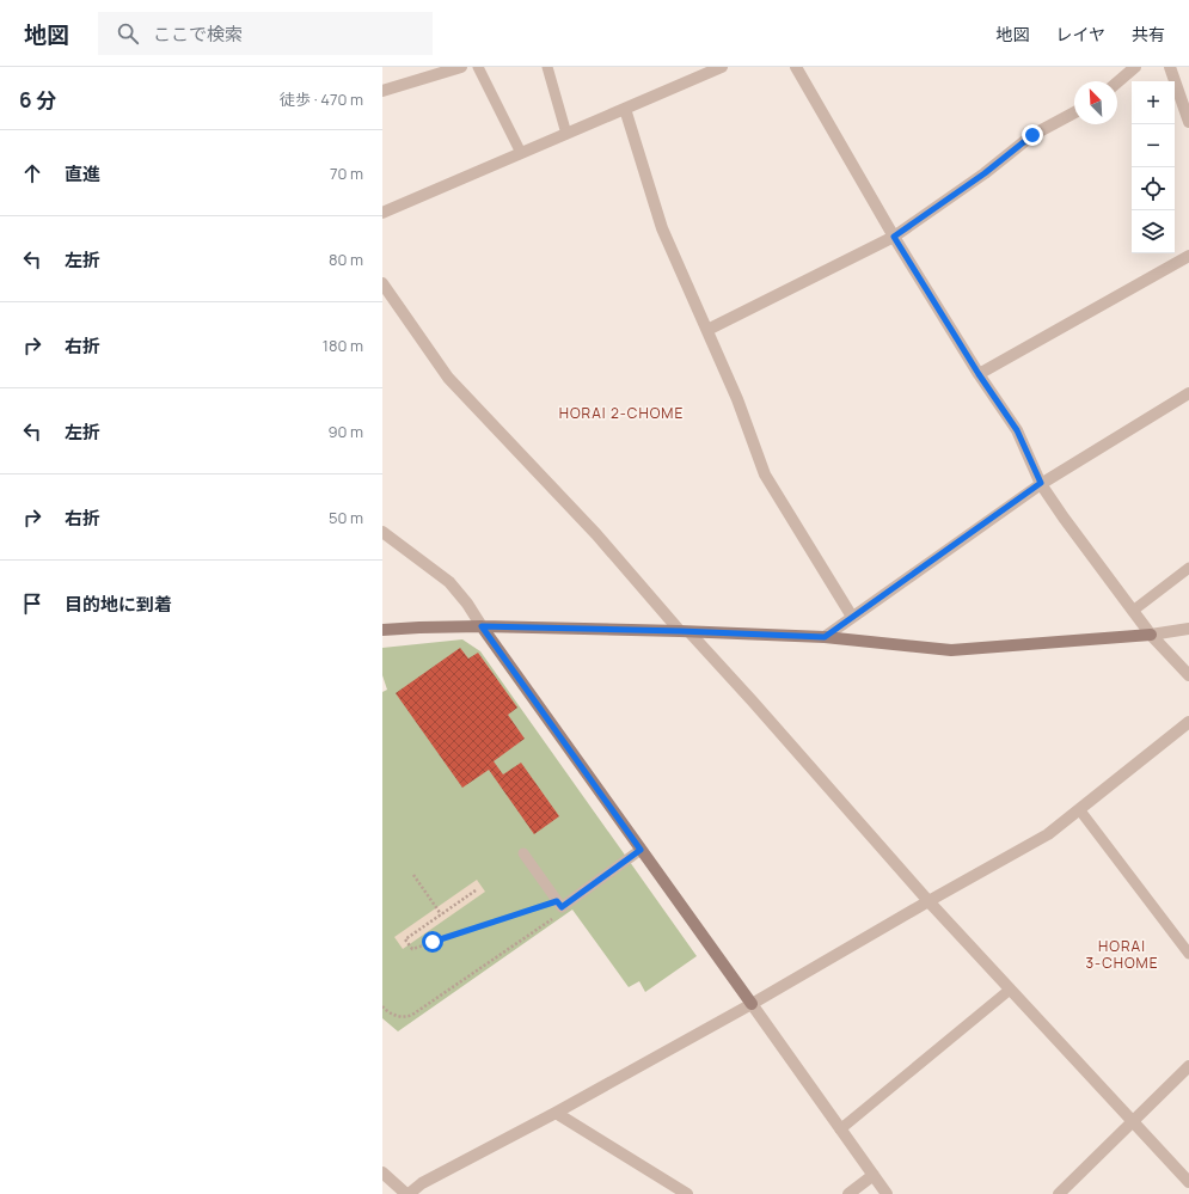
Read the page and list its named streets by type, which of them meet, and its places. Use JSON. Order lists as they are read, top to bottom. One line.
{"districts":["HORAI 2-CHOME","HORAI 3-CHOME"],"north":"top left","page":{"header":"地図","search":"ここで検索","nav":["地図","レイヤ","共有"],"heading":["6 分","徒歩 · 470 m"],"map_buttons":["+","−"],"list":[["直進","70 m"],["左折","80 m"],["右折","180 m"],["左折","90 m"],["右折","50 m"],"目的地に到着"]}}
